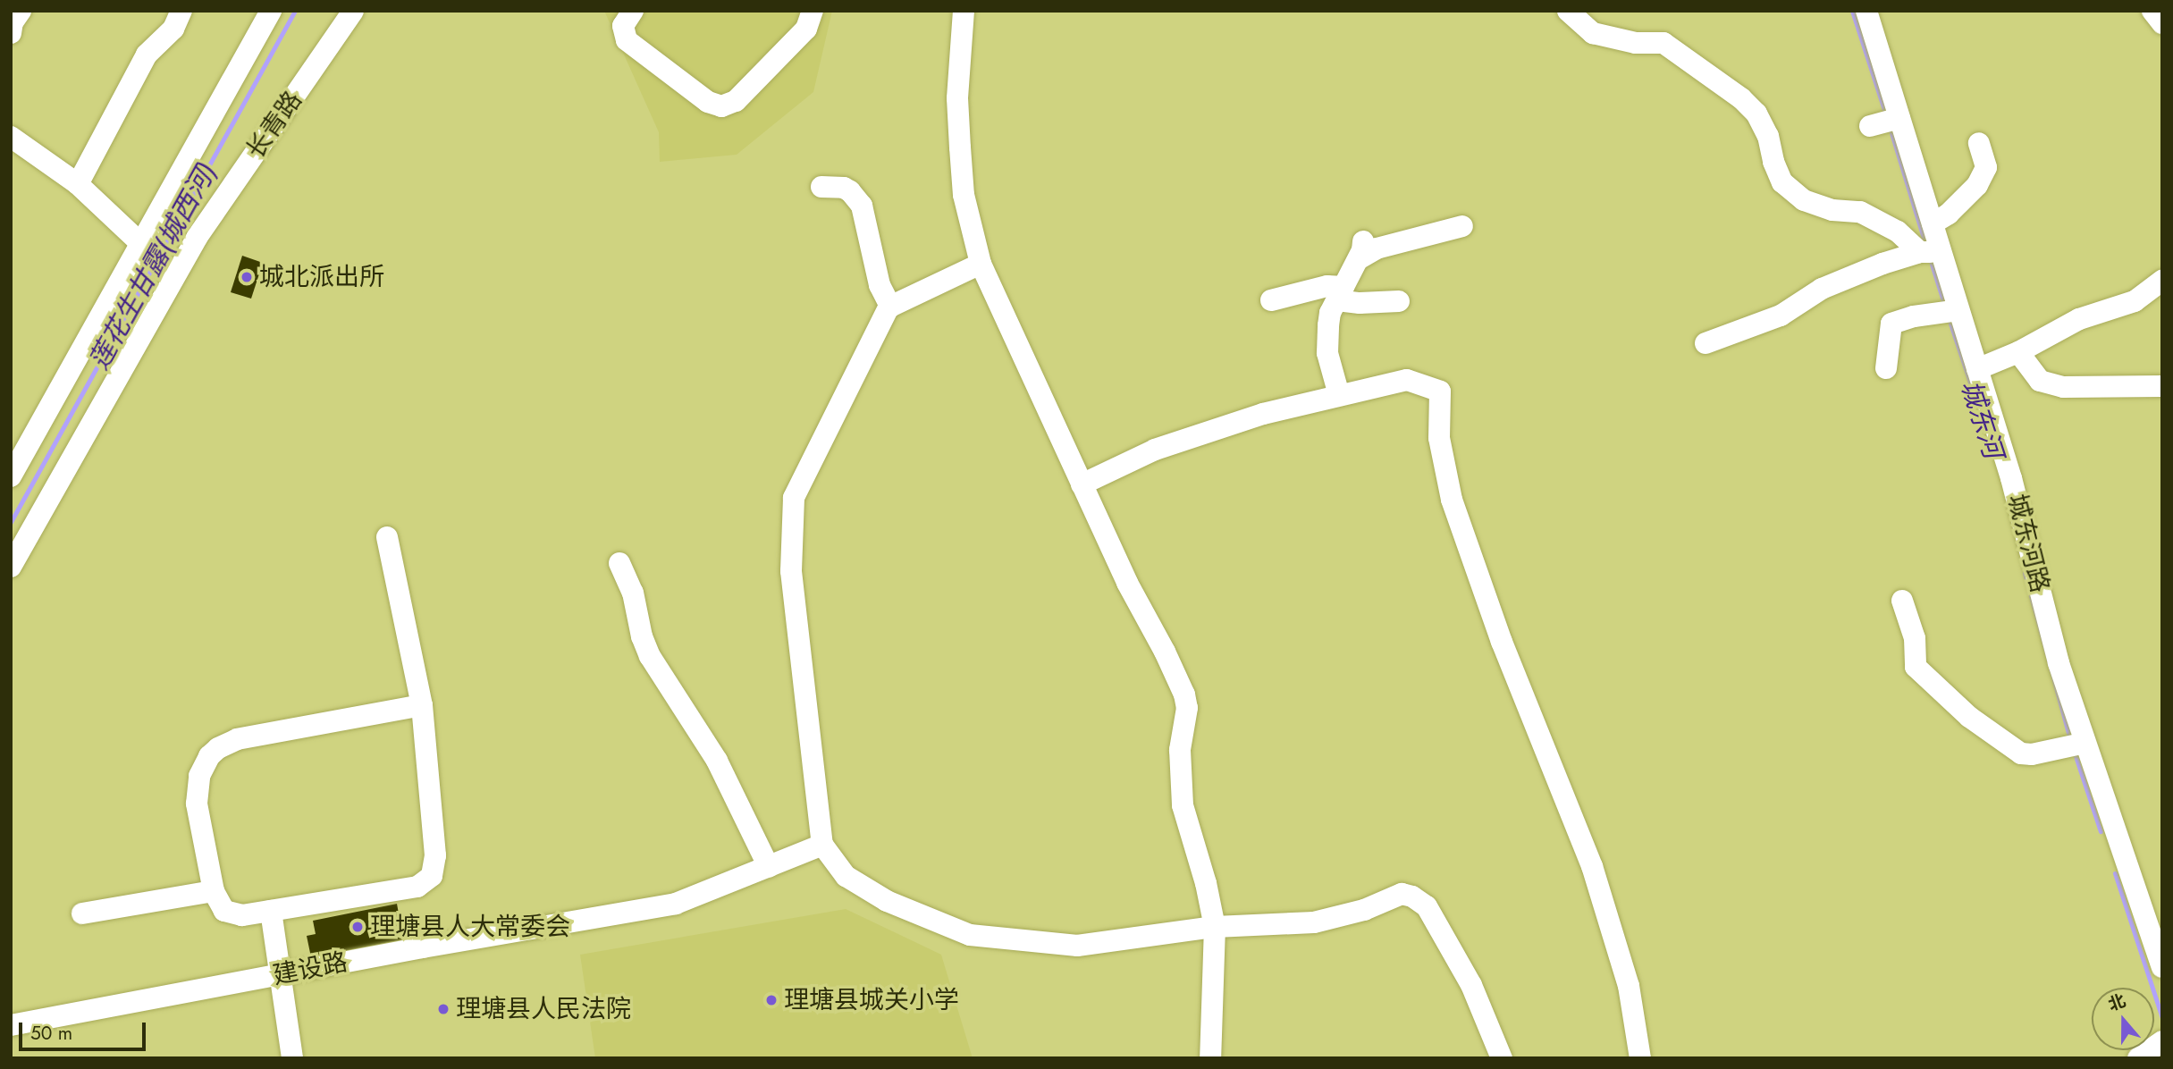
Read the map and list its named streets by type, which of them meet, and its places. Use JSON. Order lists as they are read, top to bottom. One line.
{"streets":{"street":["长青路","城东河路","建设路"]},"water":["莲花生甘露(城西河)","城东河"],"places":["城北派出所","理塘县人大常委会","理塘县城关小学","理塘县人民法院"],"scale_bar":"50 m","north":"top"}
